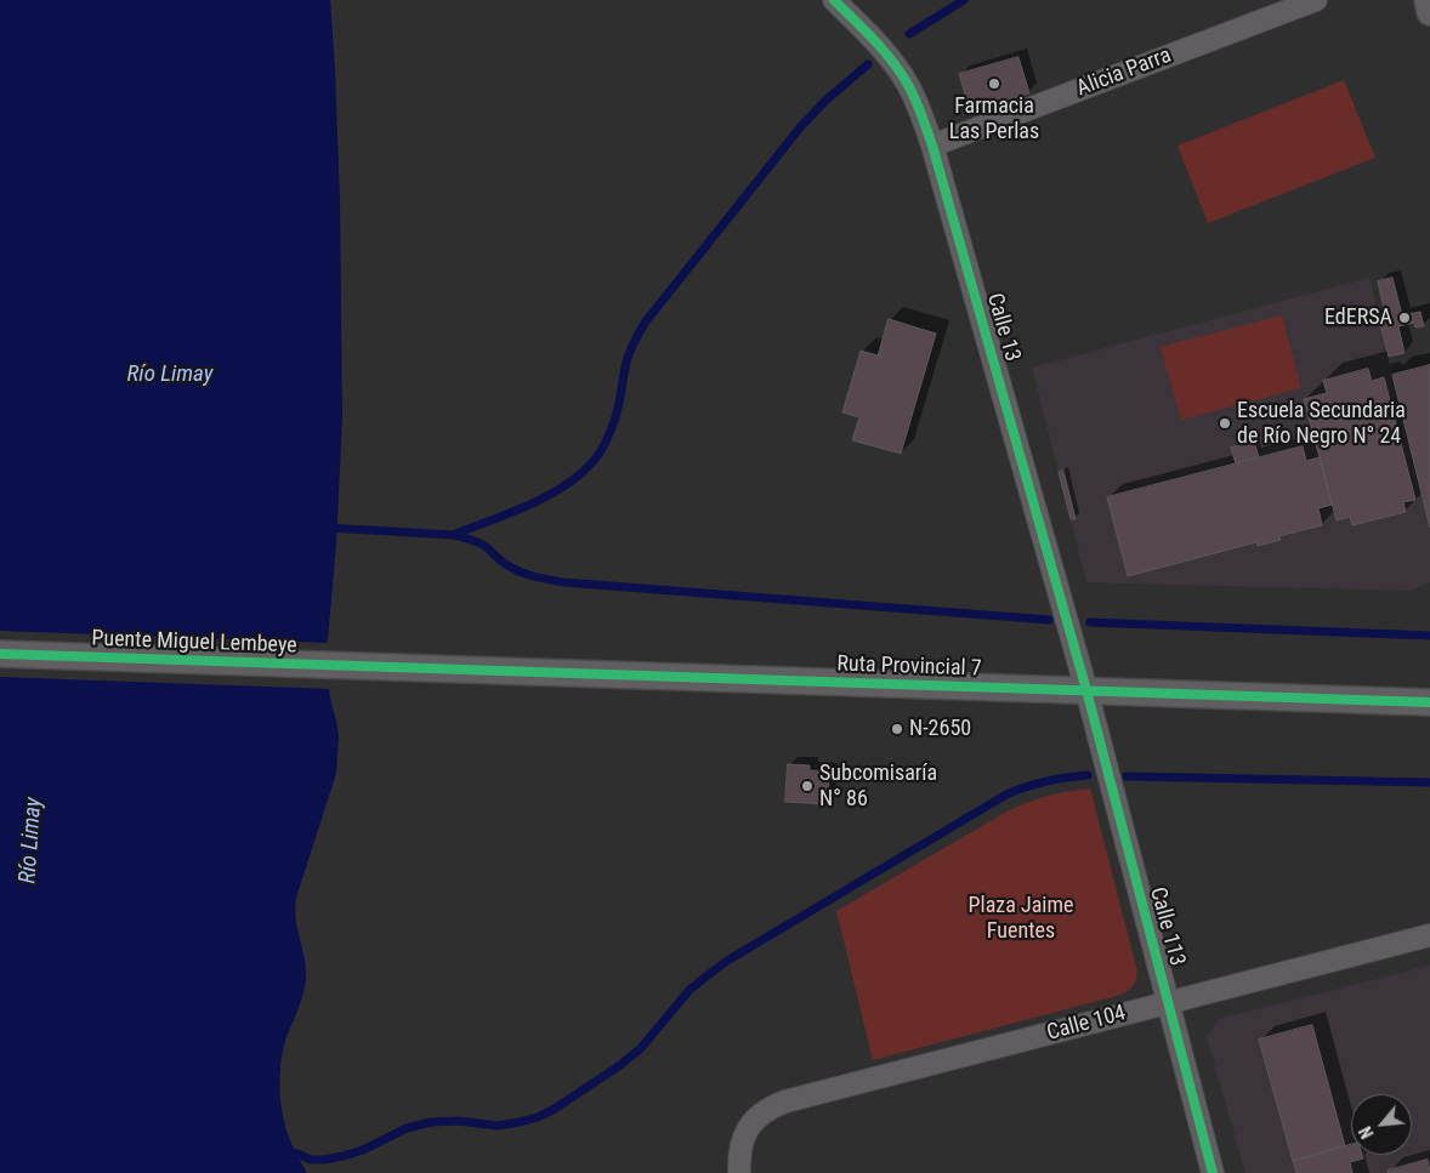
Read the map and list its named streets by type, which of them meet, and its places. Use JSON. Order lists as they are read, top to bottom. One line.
{"streets":{"street":["Alicia Parra","Calle 13","Puente Miguel Lembeye","Ruta Provincial 7","Calle 113","Calle 104"]},"crossings":[["Alicia Parra","Calle 13"],["Calle 13","Ruta Provincial 7"],["Calle 13","Calle 113"],["Puente Miguel Lembeye","Ruta Provincial 7"],["Ruta Provincial 7","Calle 113"],["Calle 113","Calle 104"]],"water":["Río Limay"],"parks":["Plaza Jaime Fuentes"],"places":["Farmacia Las Perlas","EdERSA","Escuela Secundaria de Río Negro N° 24","N-2650","Subcomisaría N° 86"],"north":"bottom left"}
